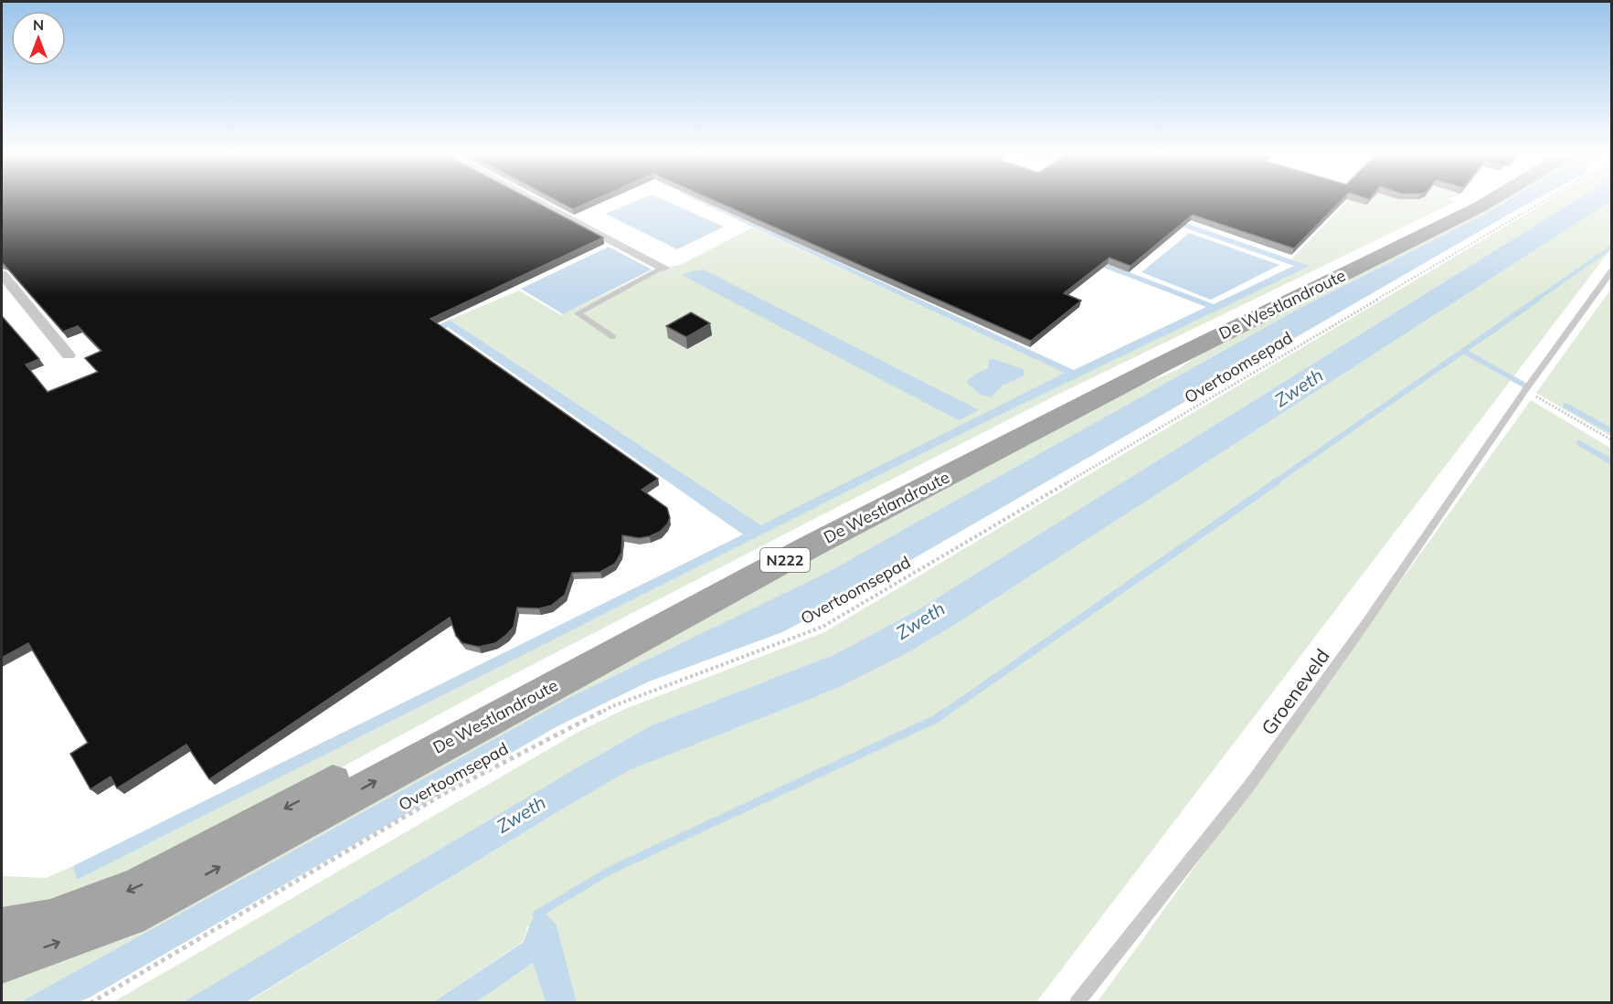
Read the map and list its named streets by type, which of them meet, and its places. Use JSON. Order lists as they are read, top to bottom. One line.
{"streets":{"main road":["De Westlandroute","N222"],"lane":["Groeneveld"],"path":["Overtoomsepad"]},"water":["Zweth"],"north":"top"}
